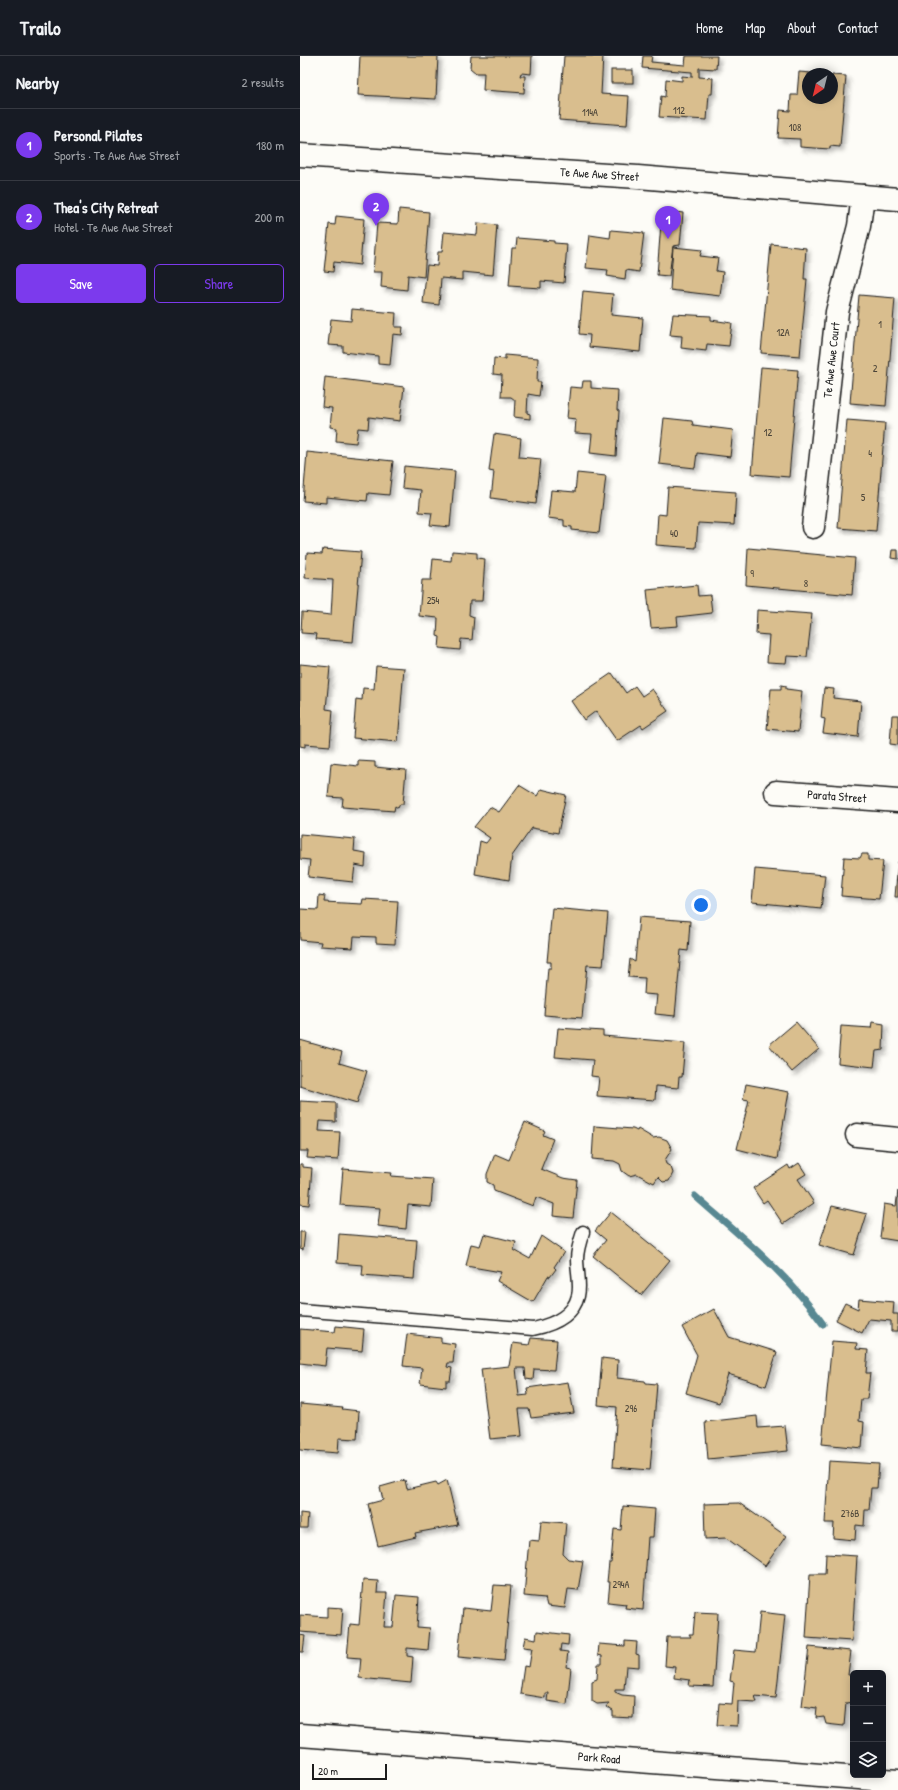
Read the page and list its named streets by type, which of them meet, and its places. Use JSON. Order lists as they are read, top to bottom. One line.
{"streets":{"street":["Te Awe Awe Street","Te Awe Awe Court","Parata Street","Park Road"]},"crossings":[["Te Awe Awe Street","Te Awe Awe Court"]],"house_numbers":["112","114A","108","1","12A","2","12","4","5","40","9","8","254","296","276B","294A"],"scale_bar":"20 m","north":"bottom left","page":{"header":"Trailo","nav":["Home","Map","About","Contact"],"heading":["Nearby","2 results"],"list":[{"mark":"1","name":"Personal Pilates","note":"Sports · Te Awe Awe Street","value":"180 m"},{"mark":"2","name":"Thea's City Retreat","note":"Hotel · Te Awe Awe Street","value":"200 m"}],"pins":["2","1"],"buttons":["Save","Share"],"map_buttons":["+","−"],"scale":"20 m"}}
